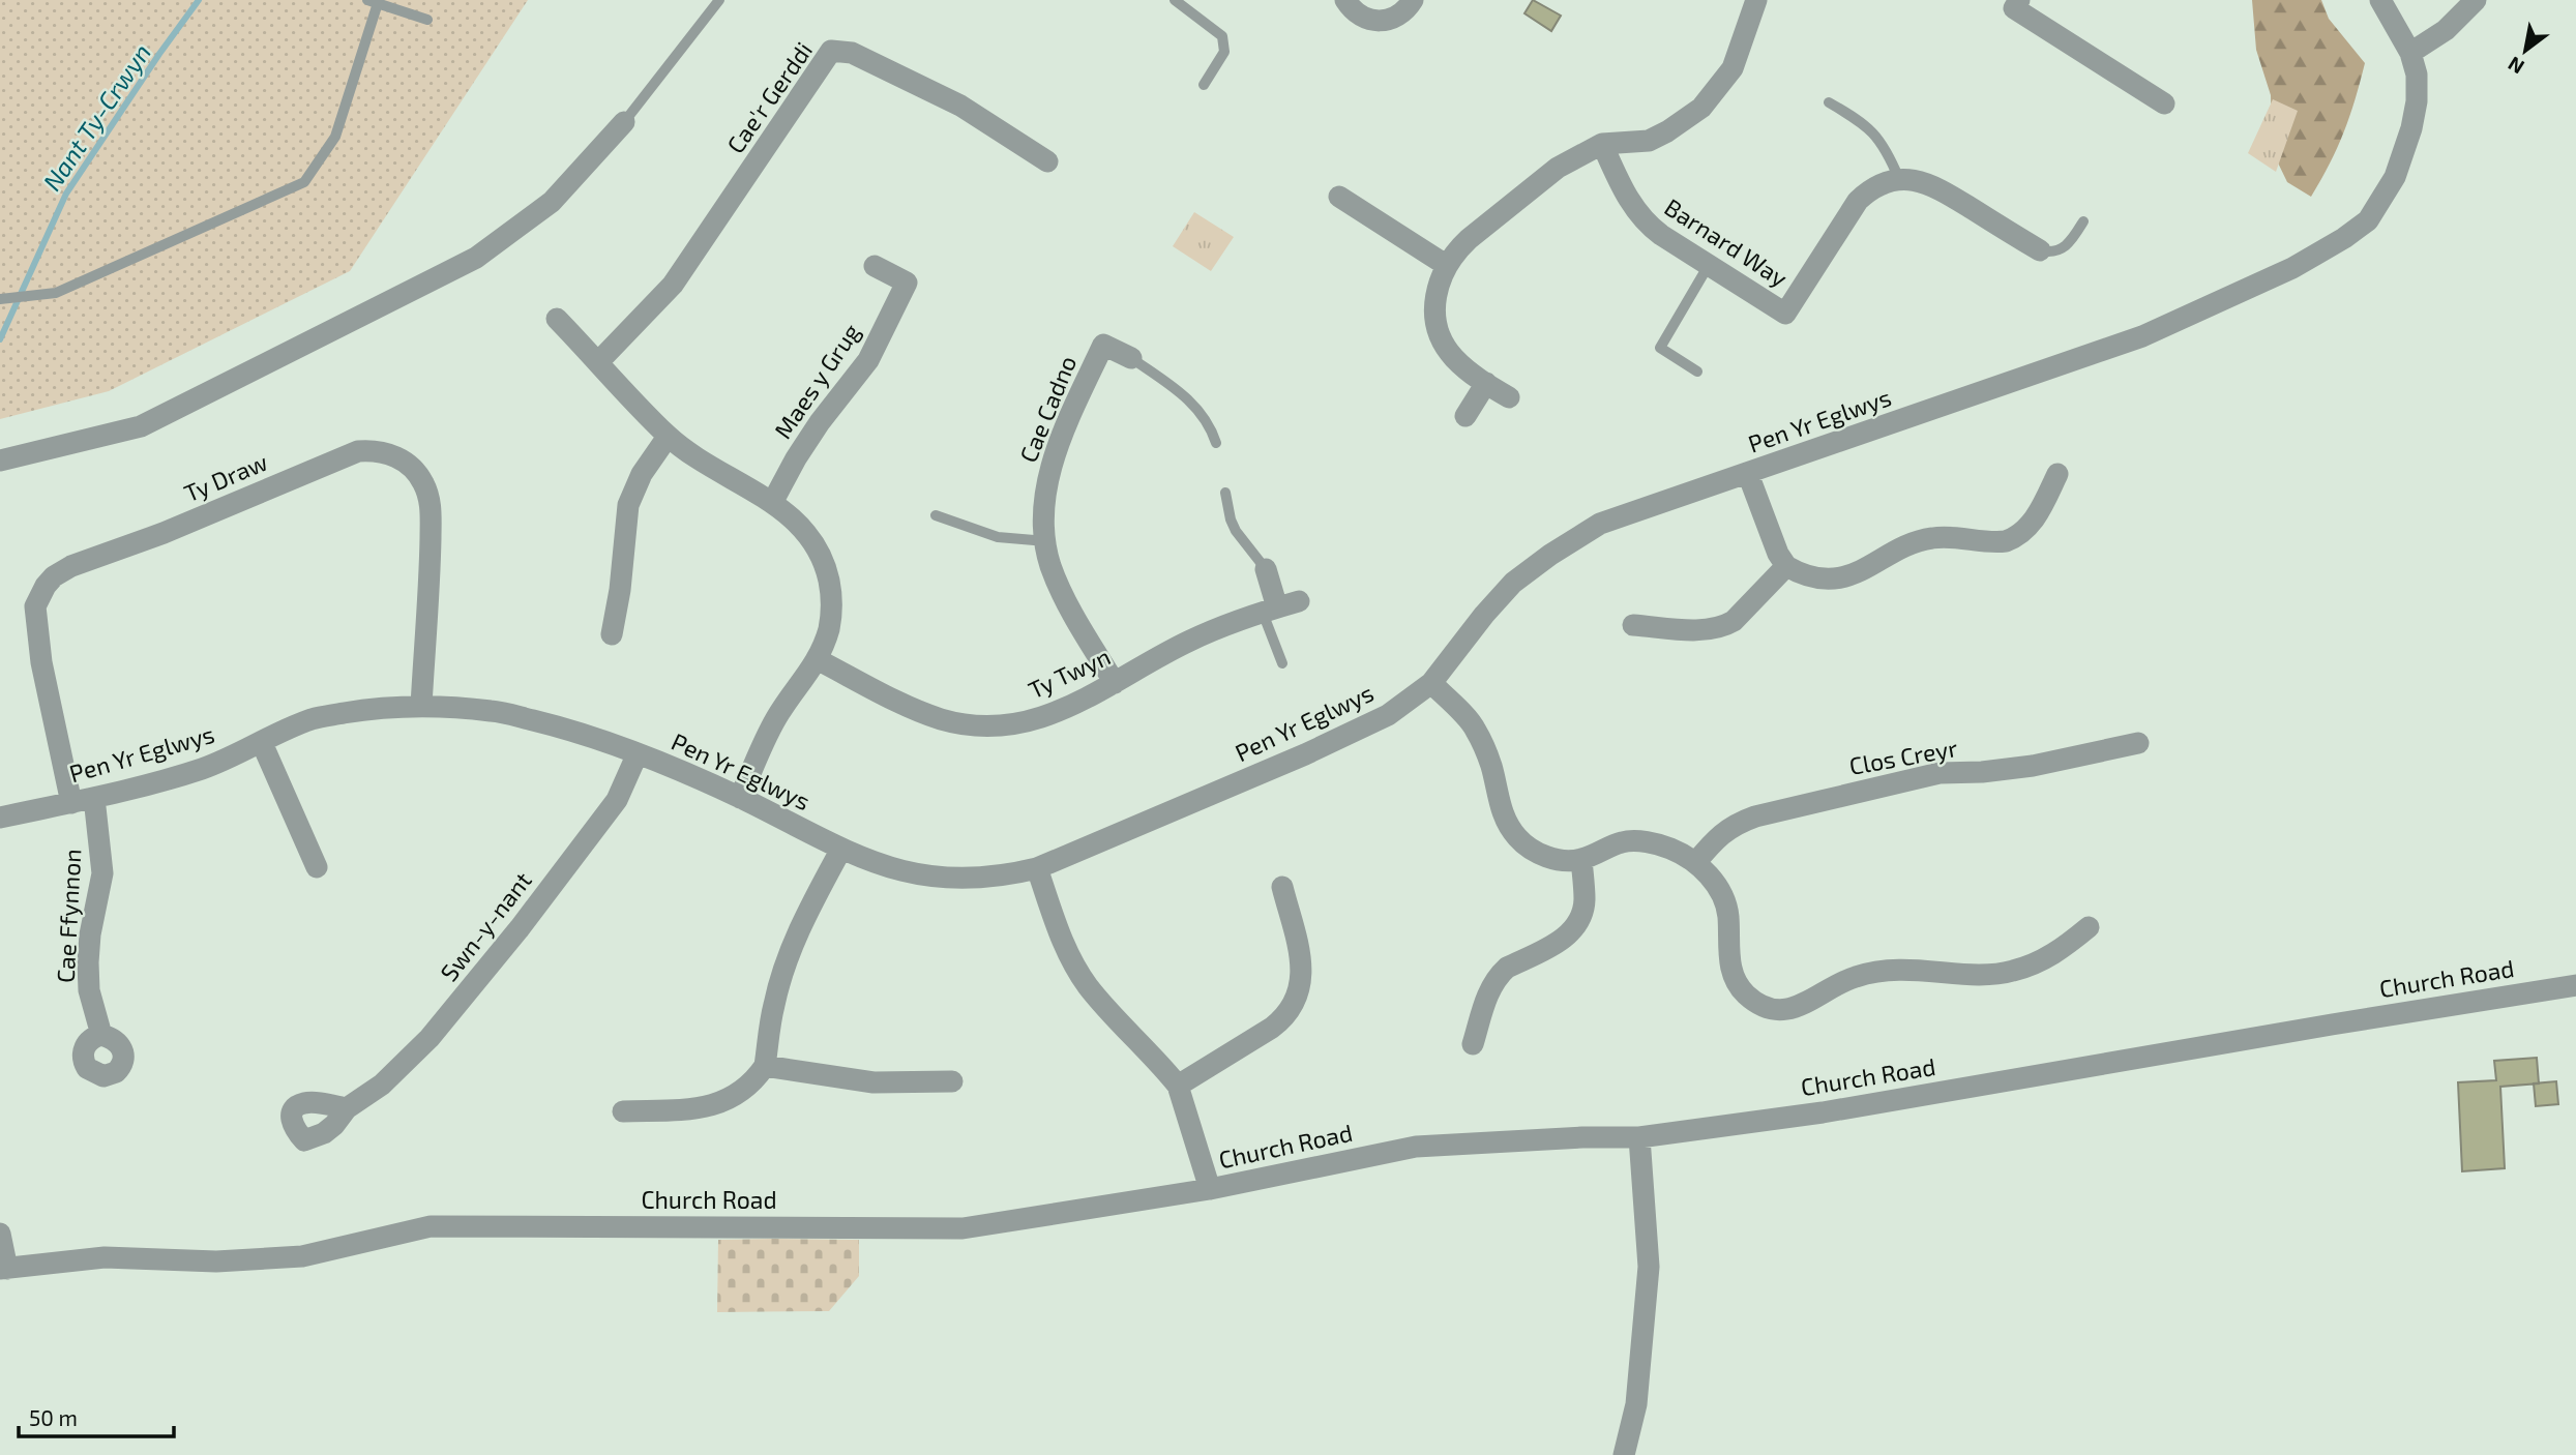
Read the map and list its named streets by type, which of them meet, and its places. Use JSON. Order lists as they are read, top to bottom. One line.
{"streets":{"street":["Cae'r Gerddi","Barnard Way","Maes y Grug","Cae Cadno","Pen Yr Eglwys","Ty Draw","Ty Twyn","Clos Creyr","Cae Ffynnon","Swn-y-nant","Church Road"]},"crossings":[["Cae Cadno","Ty Twyn"],["Pen Yr Eglwys","Ty Draw"],["Pen Yr Eglwys","Cae Ffynnon"],["Pen Yr Eglwys","Swn-y-nant"]],"water":["Nant Ty-Crwyn"],"scale_bar":"50 m","north":"bottom left"}
